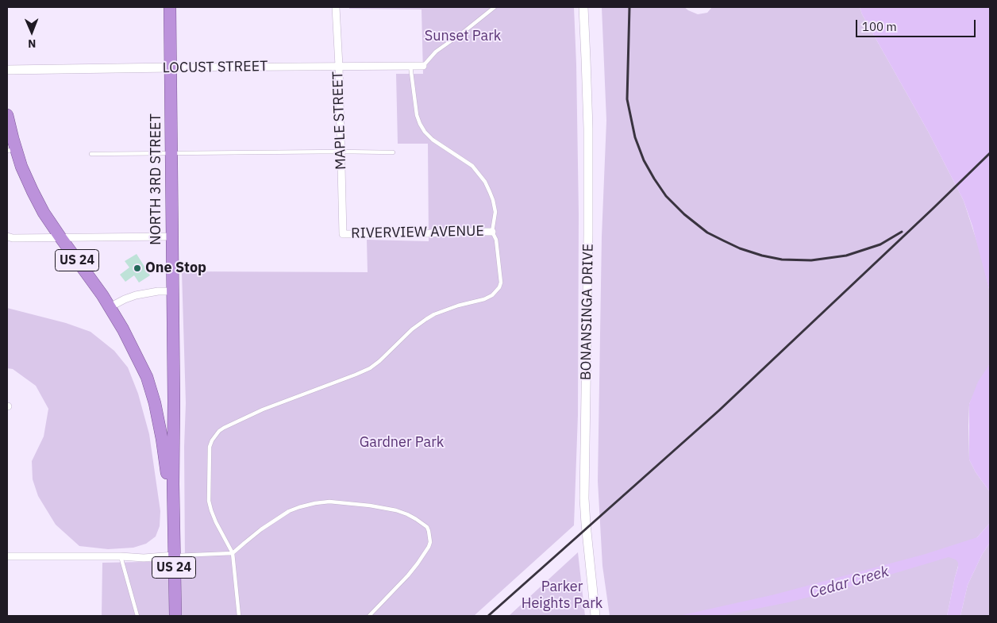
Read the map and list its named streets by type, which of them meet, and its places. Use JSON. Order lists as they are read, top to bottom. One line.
{"streets":{"highway":["NORTH 3RD STREET","US 24"],"street":["LOCUST STREET","MAPLE STREET","RIVERVIEW AVENUE","BONANSINGA DRIVE"]},"crossings":[["LOCUST STREET","MAPLE STREET"],["LOCUST STREET","NORTH 3RD STREET"],["MAPLE STREET","RIVERVIEW AVENUE"],["NORTH 3RD STREET","US 24"]],"water":["Cedar Creek"],"parks":["Sunset Park","Gardner Park","Parker Heights Park"],"places":["One Stop"],"scale_bar":"100 m","north":"bottom"}
